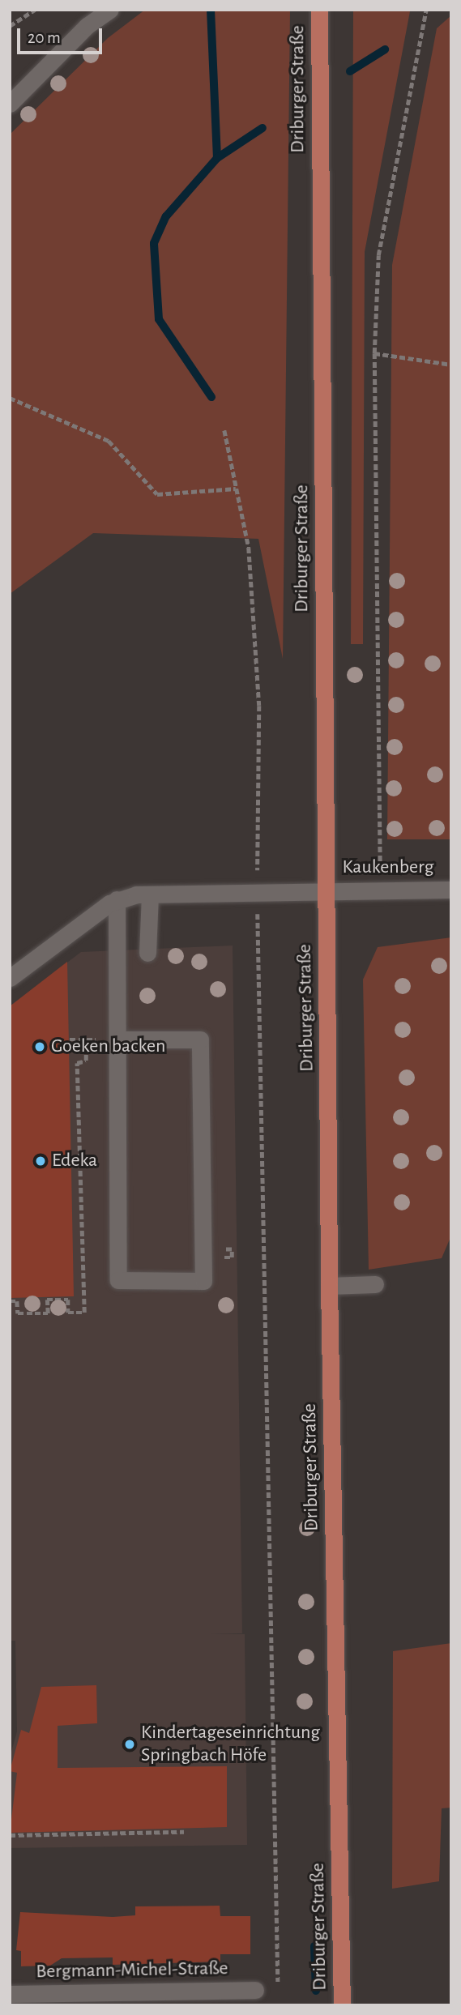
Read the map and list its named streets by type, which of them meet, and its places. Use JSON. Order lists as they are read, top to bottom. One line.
{"streets":{"main road":["Driburger Straße"],"street":["Kaukenberg","Bergmann-Michel-Straße"]},"crossings":[["Driburger Straße","Kaukenberg"]],"places":["Goeken backen","Edeka","Kindertageseinrichtung Springbach Höfe"],"scale_bar":"20 m"}
